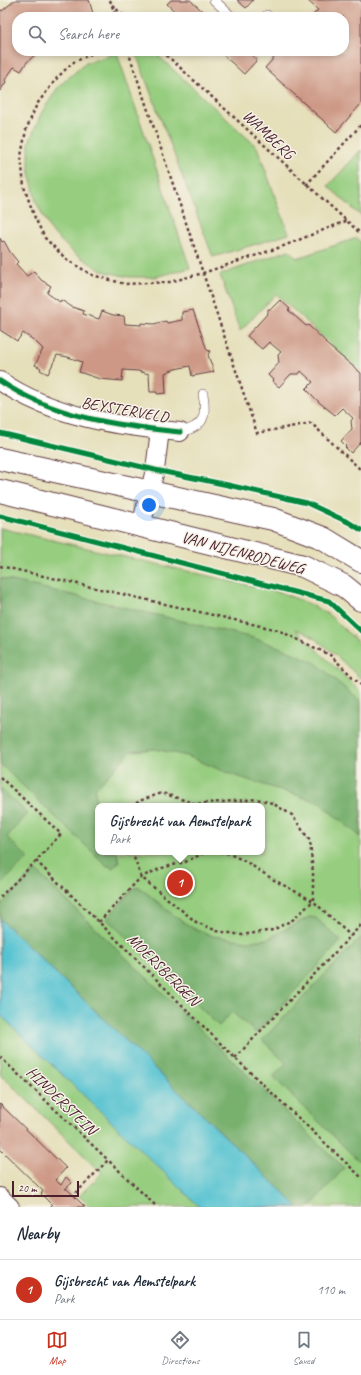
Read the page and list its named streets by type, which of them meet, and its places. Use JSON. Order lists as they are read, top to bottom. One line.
{"streets":{"main road":["VAN NIJENRODEWEG"],"street":["BEYSTERVELD"],"path":["WAMBERG","MOERSBERGEN","HINDERSTEIN"]},"scale_bar":"20 m","page":{"search":"Search here","popup":["Gijsbrecht van Aemstelpark","Park"],"pins":"1","scale":"20 m","heading":"Nearby","list":[{"mark":"1","name":"Gijsbrecht van Aemstelpark","note":"Park","value":"110 m"}],"nav":["Map","Directions","Saved"]}}
